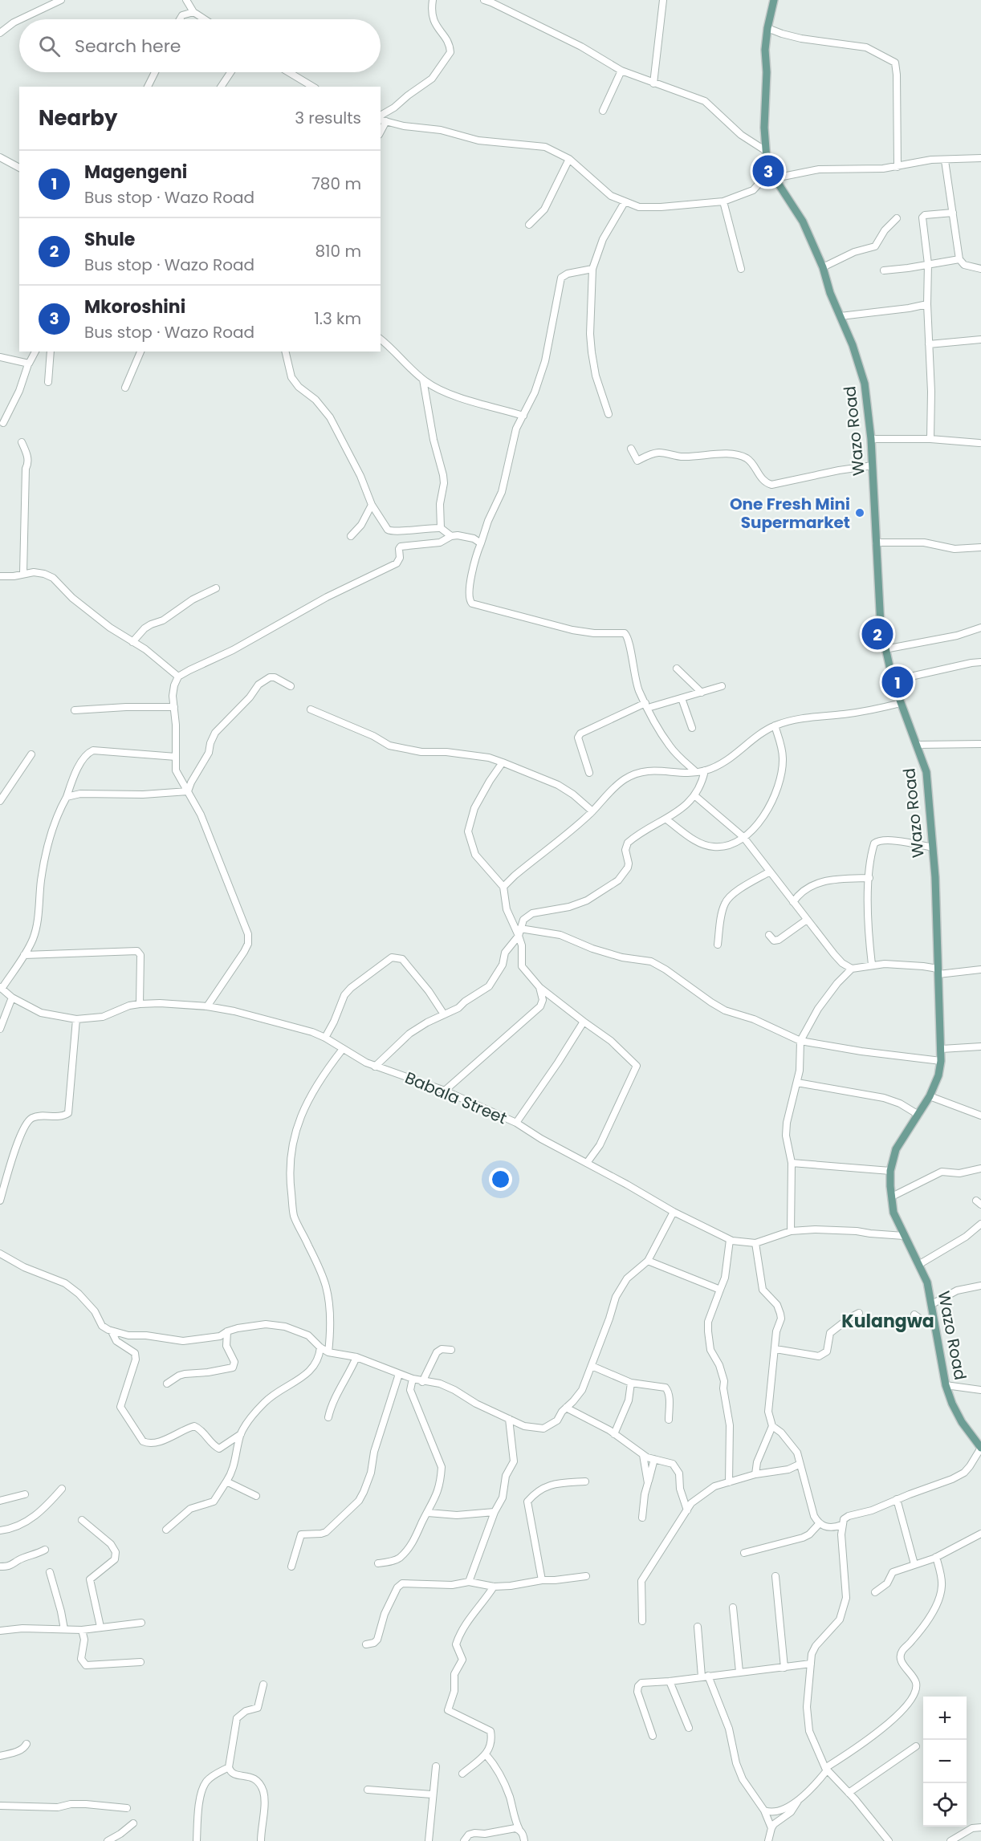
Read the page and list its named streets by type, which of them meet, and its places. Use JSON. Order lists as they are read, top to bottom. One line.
{"streets":{"main road":["Wazo Road"],"street":["Babala Street"]},"crossings":[["Wazo Road","Babala Street"]],"districts":["Kulangwa"],"places":["One Fresh Mini Supermarket"],"page":{"search":"Search here","heading":["Nearby","3 results"],"list":[{"mark":"1","name":"Magengeni","note":"Bus stop · Wazo Road","value":"780 m"},{"mark":"2","name":"Shule","note":"Bus stop · Wazo Road","value":"810 m"},{"mark":"3","name":"Mkoroshini","note":"Bus stop · Wazo Road","value":"1.3 km"}],"pins":["3","2","1"],"map_buttons":["+","−"]}}
